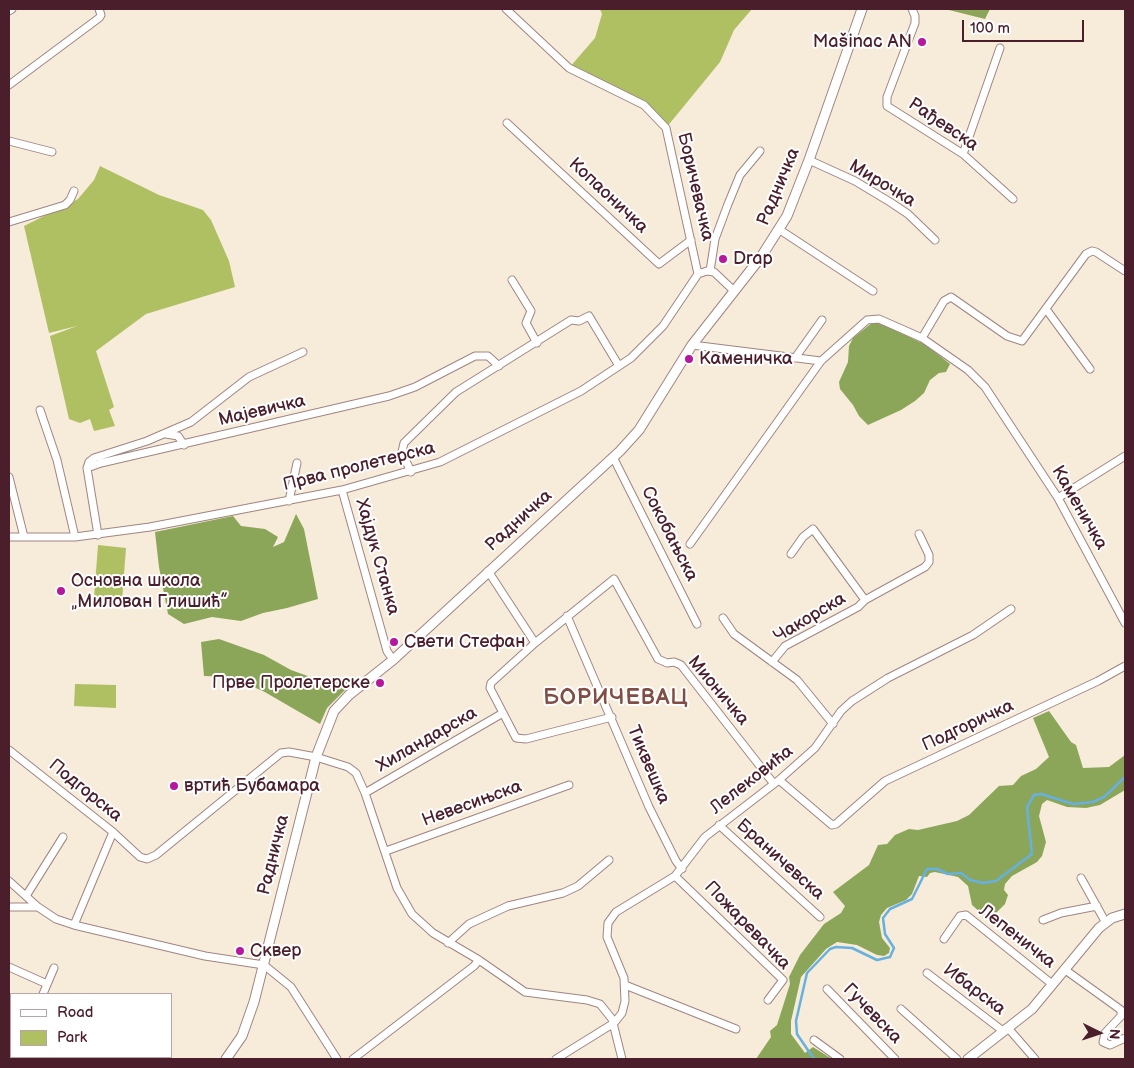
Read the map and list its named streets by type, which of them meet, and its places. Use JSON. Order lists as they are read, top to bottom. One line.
{"streets":{"street":["Рађевска","Мирочка","Боричевачка","Радничка","Копаоничка","Мајевичка","Прва пролетерска","Каменичка","Сокобањска","Хајдук Станка","Чакорска","Мионичка","Подгоричка","Хиландарска","Тиквешка","Лелековића","Подгорска","Невесињска","Браничевска","Пожаревачка","Лепеничка","Ибарска","Гучевска"]},"crossings":[["Мирочка","Радничка"],["Боричевачка","Копаоничка"],["Боричевачка","Прва пролетерска"],["Радничка","Сокобањска"],["Радничка","Хајдук Станка"],["Радничка","Подгорска"],["Прва пролетерска","Хајдук Станка"],["Чакорска","Лелековића"],["Мионичка","Подгоричка"],["Мионичка","Хиландарска"],["Мионичка","Тиквешка"],["Мионичка","Лелековића"],["Тиквешка","Лелековића"],["Лелековића","Браничевска"],["Лелековића","Пожаревачка"]],"districts":["БОРИЧЕВАЦ"],"places":["Mašinac AN","Drap","Каменичка","Основна школа „Милован Глишић”","Свети Стефан","Прве Пролетерске","вртић Бубамара","Сквер"],"legend":["Road","Park"],"scale_bar":"100 m","north":"right"}
